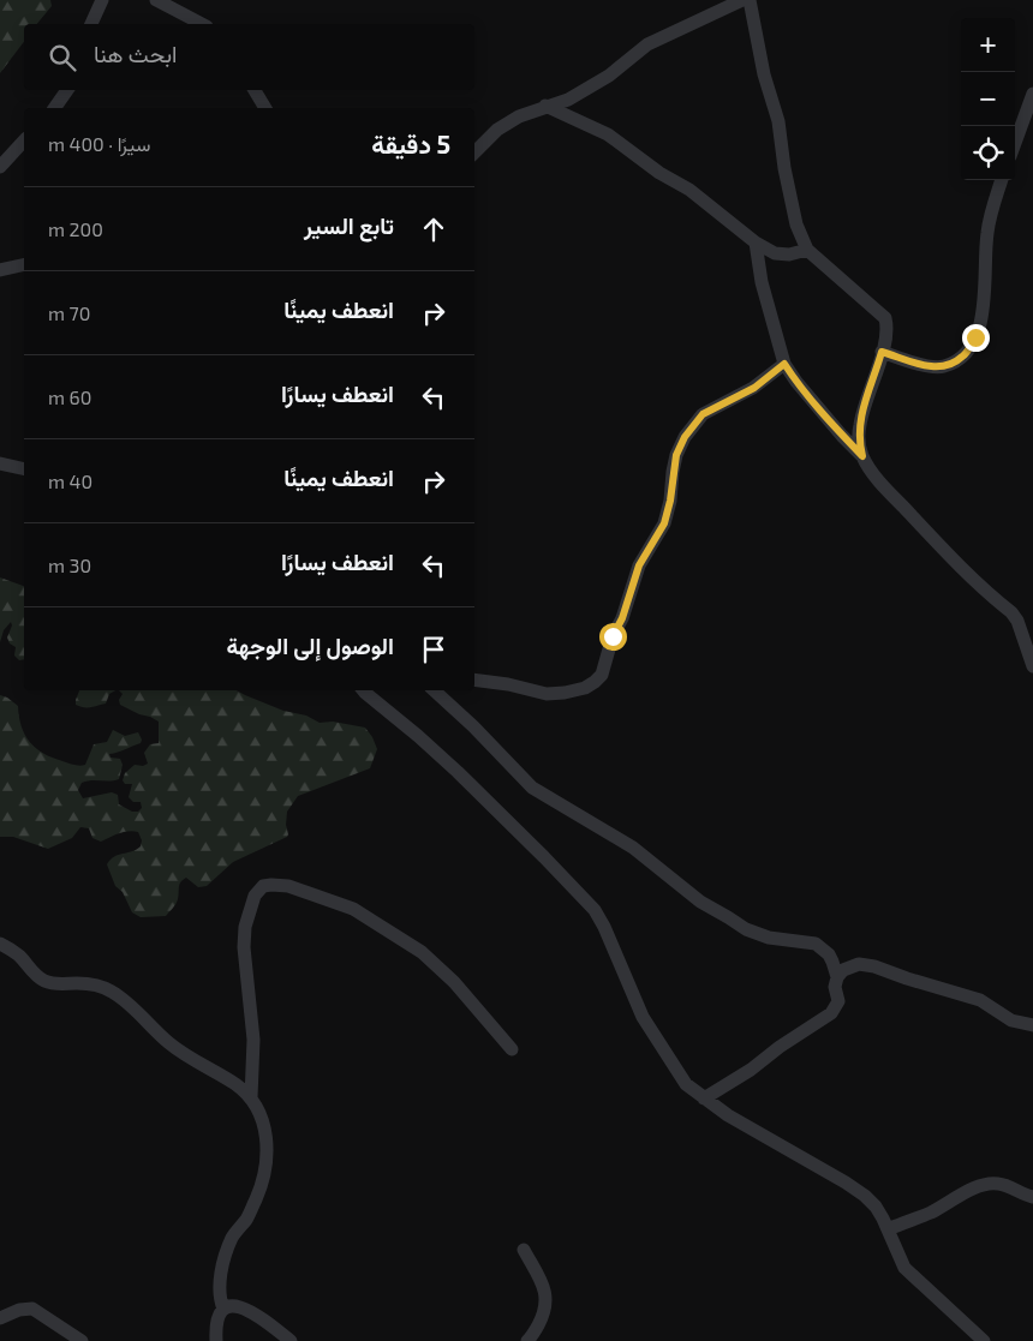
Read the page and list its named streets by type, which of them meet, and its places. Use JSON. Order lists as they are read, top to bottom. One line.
{"page":{"map_buttons":["+","−"],"search":"ابحث هنا","heading":["5 دقيقة","سيرًا · 400 m"],"list":[["تابع السير","200 m"],["انعطف يمينًا","70 m"],["انعطف يسارًا","60 m"],["انعطف يمينًا","40 m"],["انعطف يسارًا","30 m"],"الوصول إلى الوجهة"]}}
